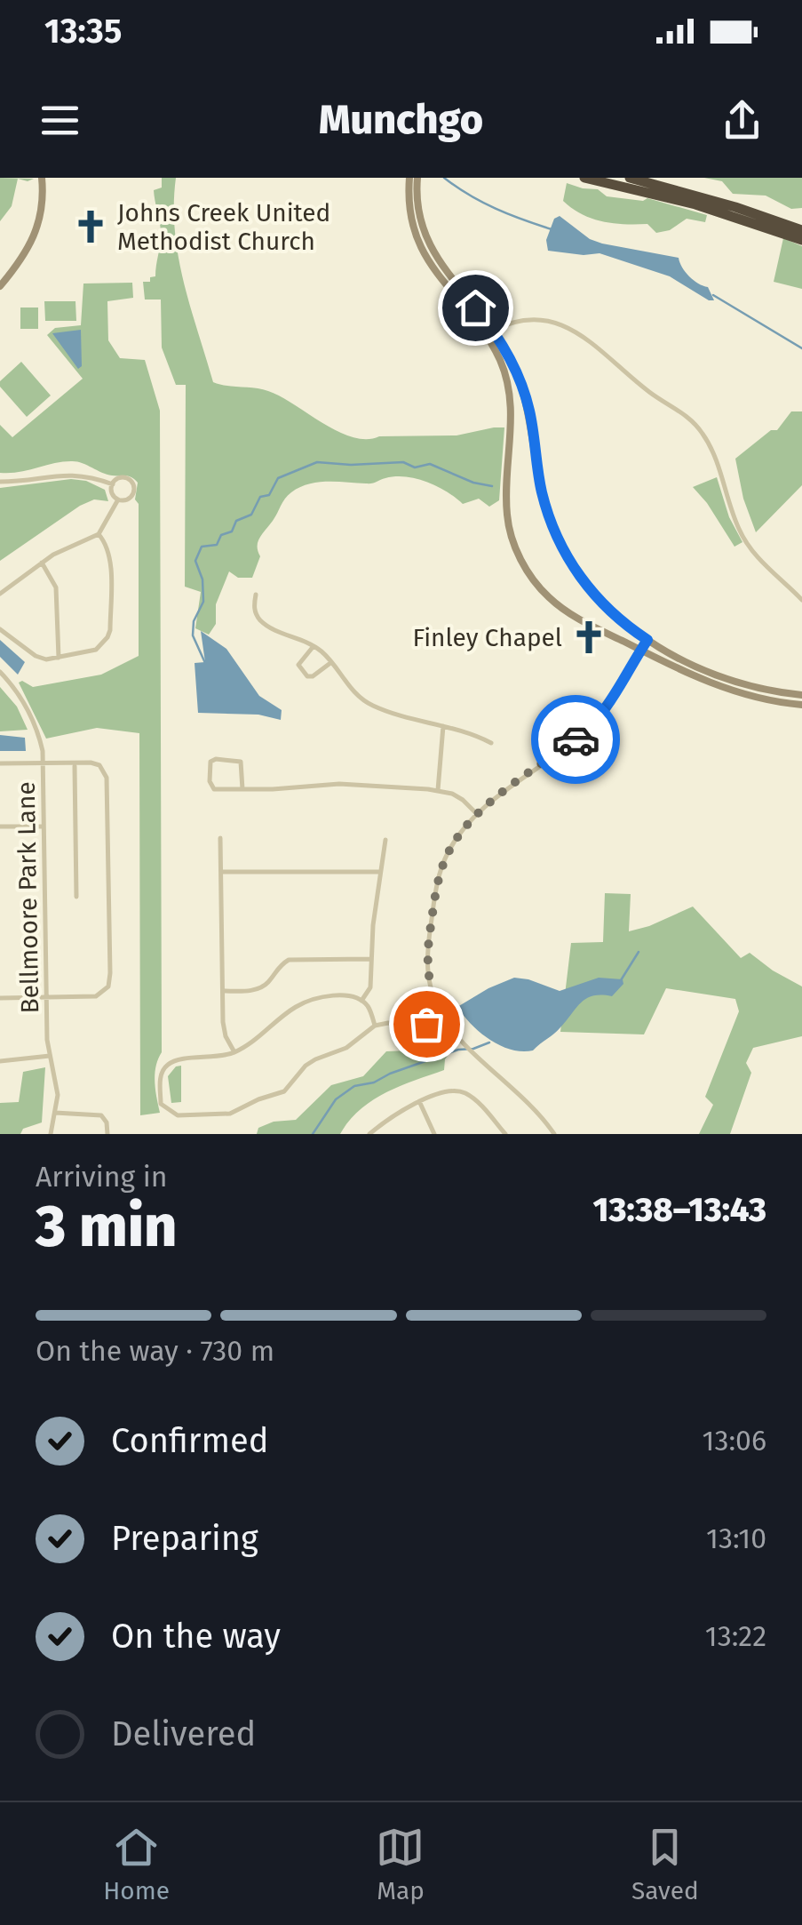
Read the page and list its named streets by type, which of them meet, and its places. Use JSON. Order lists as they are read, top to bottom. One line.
{"streets":{"street":["Bellmoore Park Lane"]},"places":{"church":["Johns Creek United Methodist Church","Finley Chapel"]},"page":{"status":"13:35","header":"Munchgo","heading":["3 min","Arriving in","13:38–13:43"],"bar":"On the way · 730 m","list":[["Confirmed","13:06"],["Preparing","13:10"],["On the way","13:22"],"Delivered"],"tabs":["Home","Map","Saved"]}}
